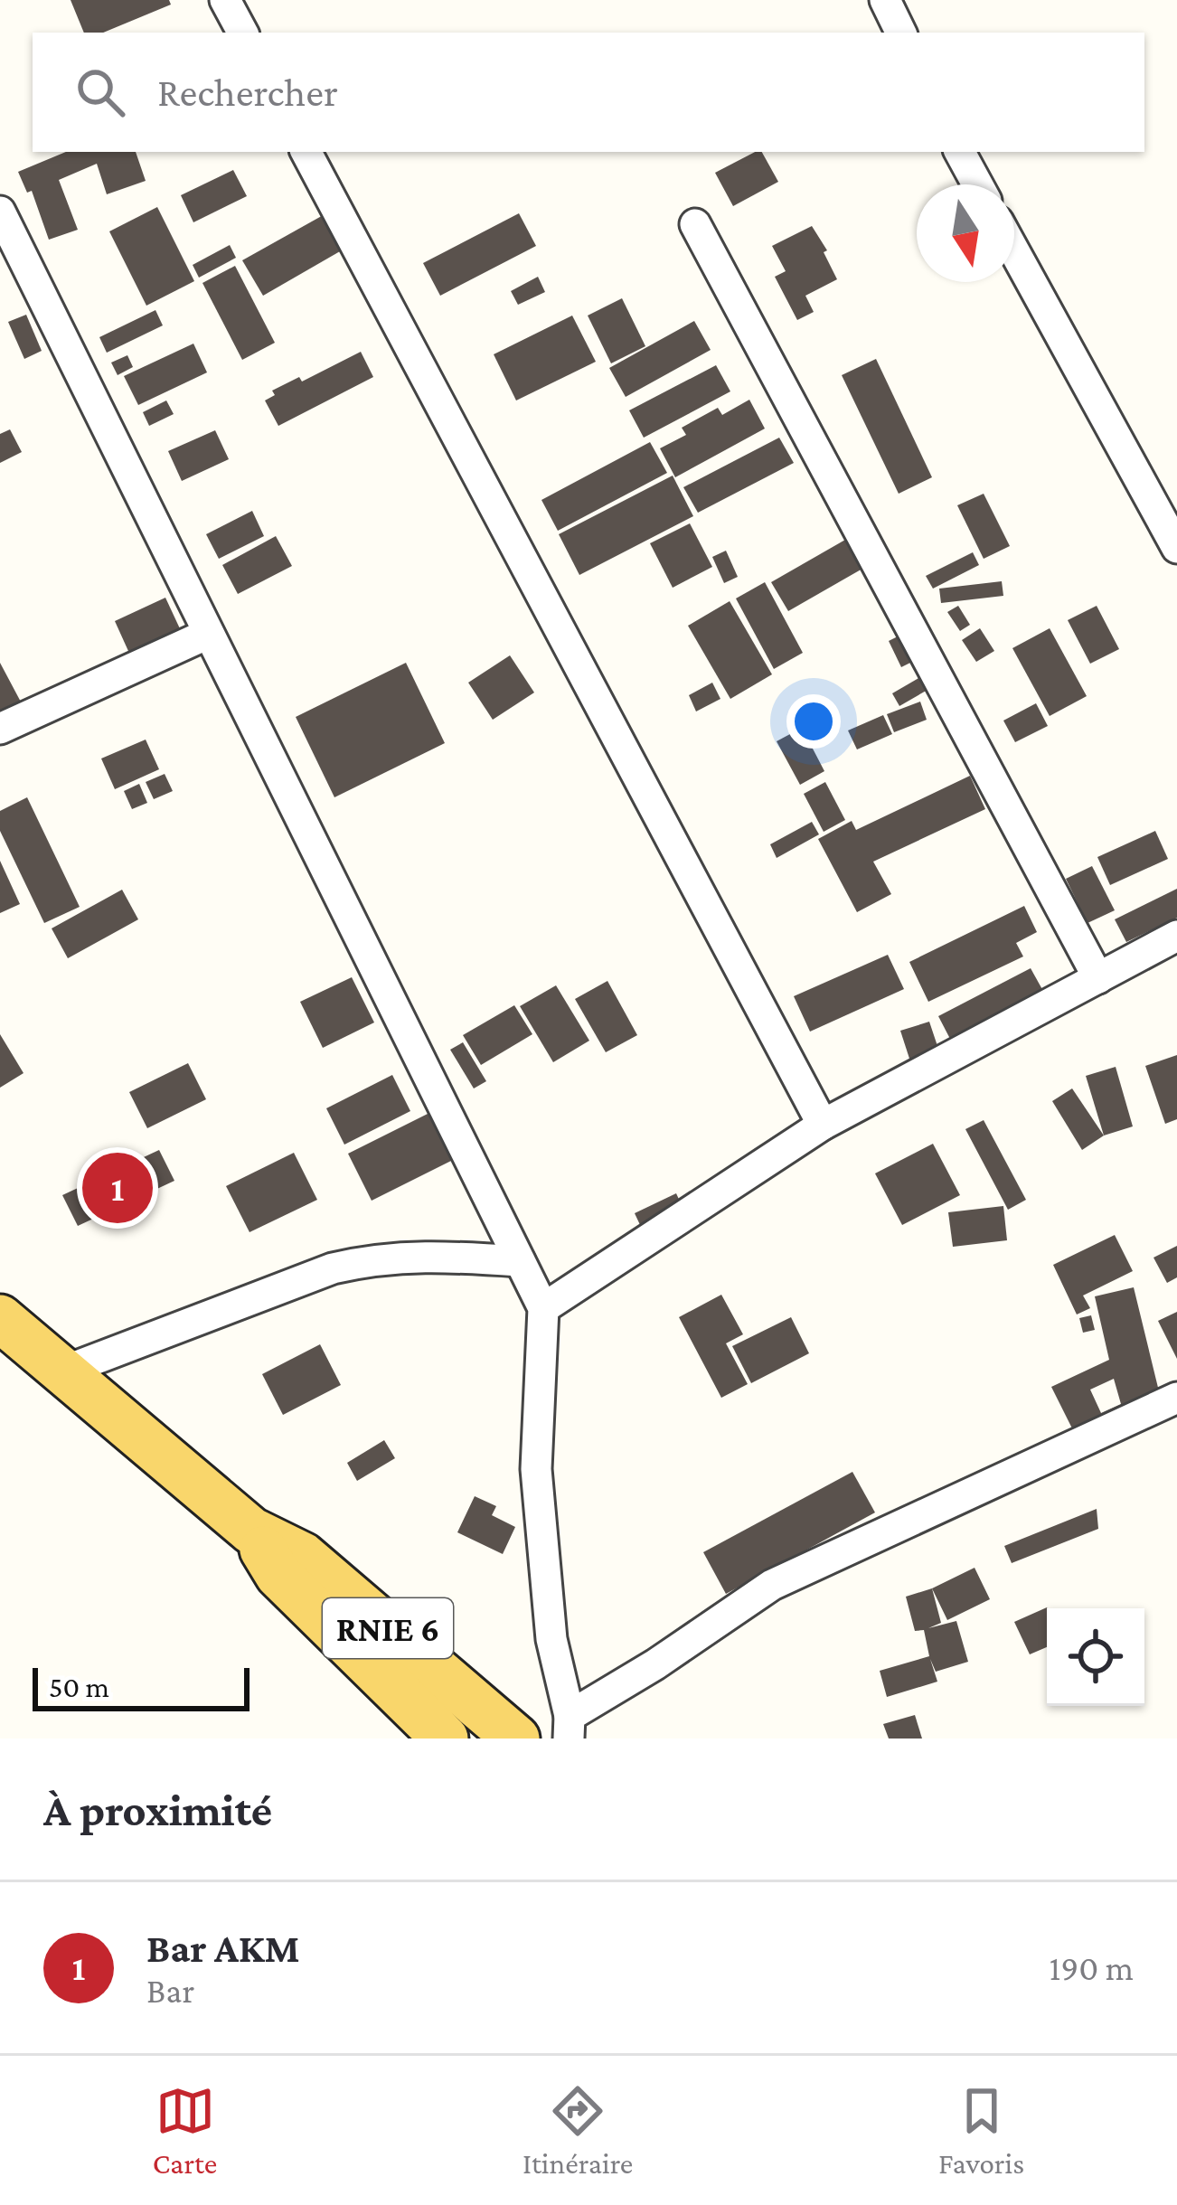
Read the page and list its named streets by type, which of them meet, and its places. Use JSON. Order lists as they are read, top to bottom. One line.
{"streets":{"main road":["RNIE 6"]},"scale_bar":"50 m","north":"bottom","page":{"search":"Rechercher","pins":"1","scale":"50 m","heading":"À proximité","list":[{"mark":"1","name":"Bar AKM","note":"Bar","value":"190 m"}],"nav":["Carte","Itinéraire","Favoris"]}}
